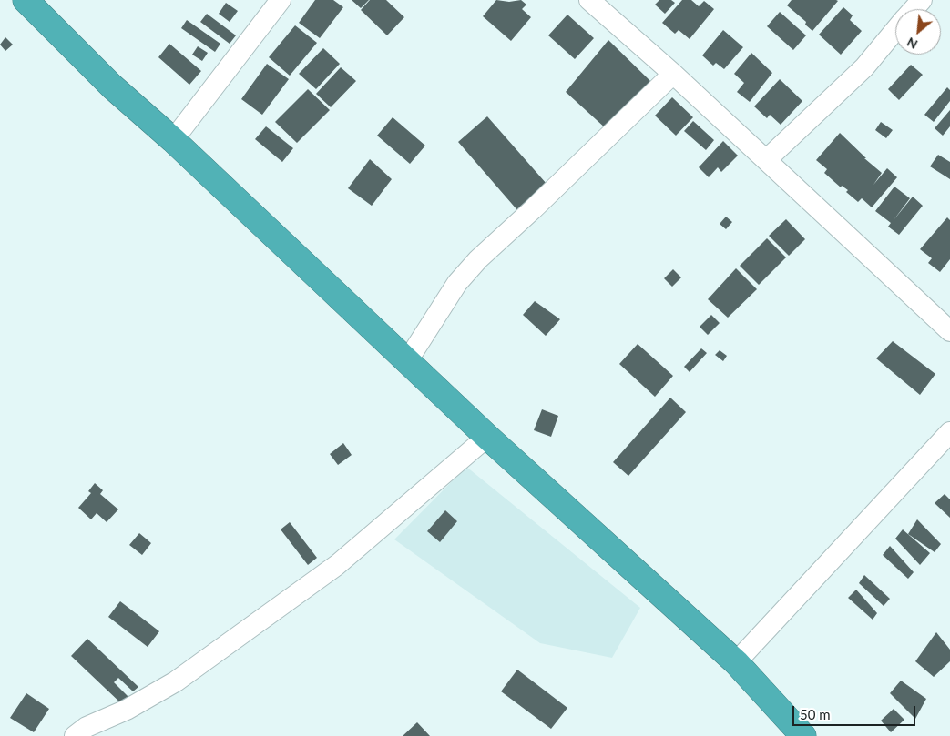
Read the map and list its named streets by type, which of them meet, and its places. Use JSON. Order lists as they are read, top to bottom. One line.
{"scale_bar":"50 m","north":"bottom left"}
